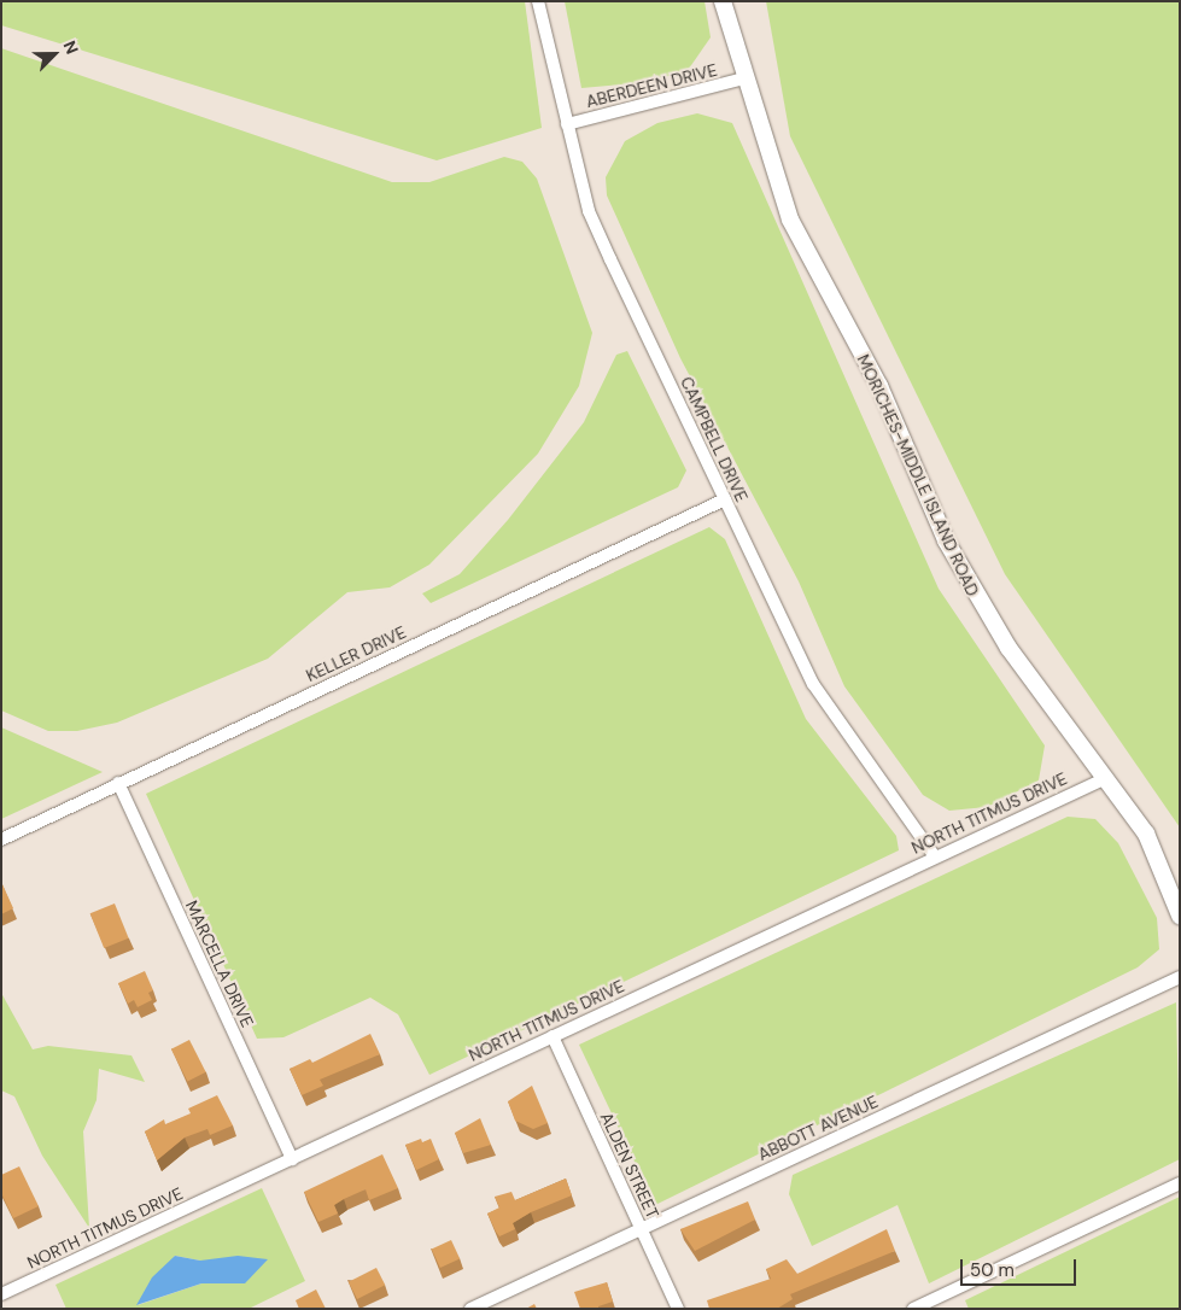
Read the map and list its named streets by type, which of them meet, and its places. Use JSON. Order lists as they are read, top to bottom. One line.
{"streets":{"main road":["MORICHES-MIDDLE ISLAND ROAD"],"street":["ABERDEEN DRIVE","CAMPBELL DRIVE","KELLER DRIVE","NORTH TITMUS DRIVE","MARCELLA DRIVE","ABBOTT AVENUE","ALDEN STREET"]},"crossings":[["ABERDEEN DRIVE","CAMPBELL DRIVE"],["ABERDEEN DRIVE","MORICHES-MIDDLE ISLAND ROAD"],["CAMPBELL DRIVE","KELLER DRIVE"],["CAMPBELL DRIVE","NORTH TITMUS DRIVE"],["MORICHES-MIDDLE ISLAND ROAD","NORTH TITMUS DRIVE"],["KELLER DRIVE","MARCELLA DRIVE"],["NORTH TITMUS DRIVE","MARCELLA DRIVE"],["NORTH TITMUS DRIVE","ALDEN STREET"],["ABBOTT AVENUE","ALDEN STREET"]],"scale_bar":"50 m","north":"top right"}
